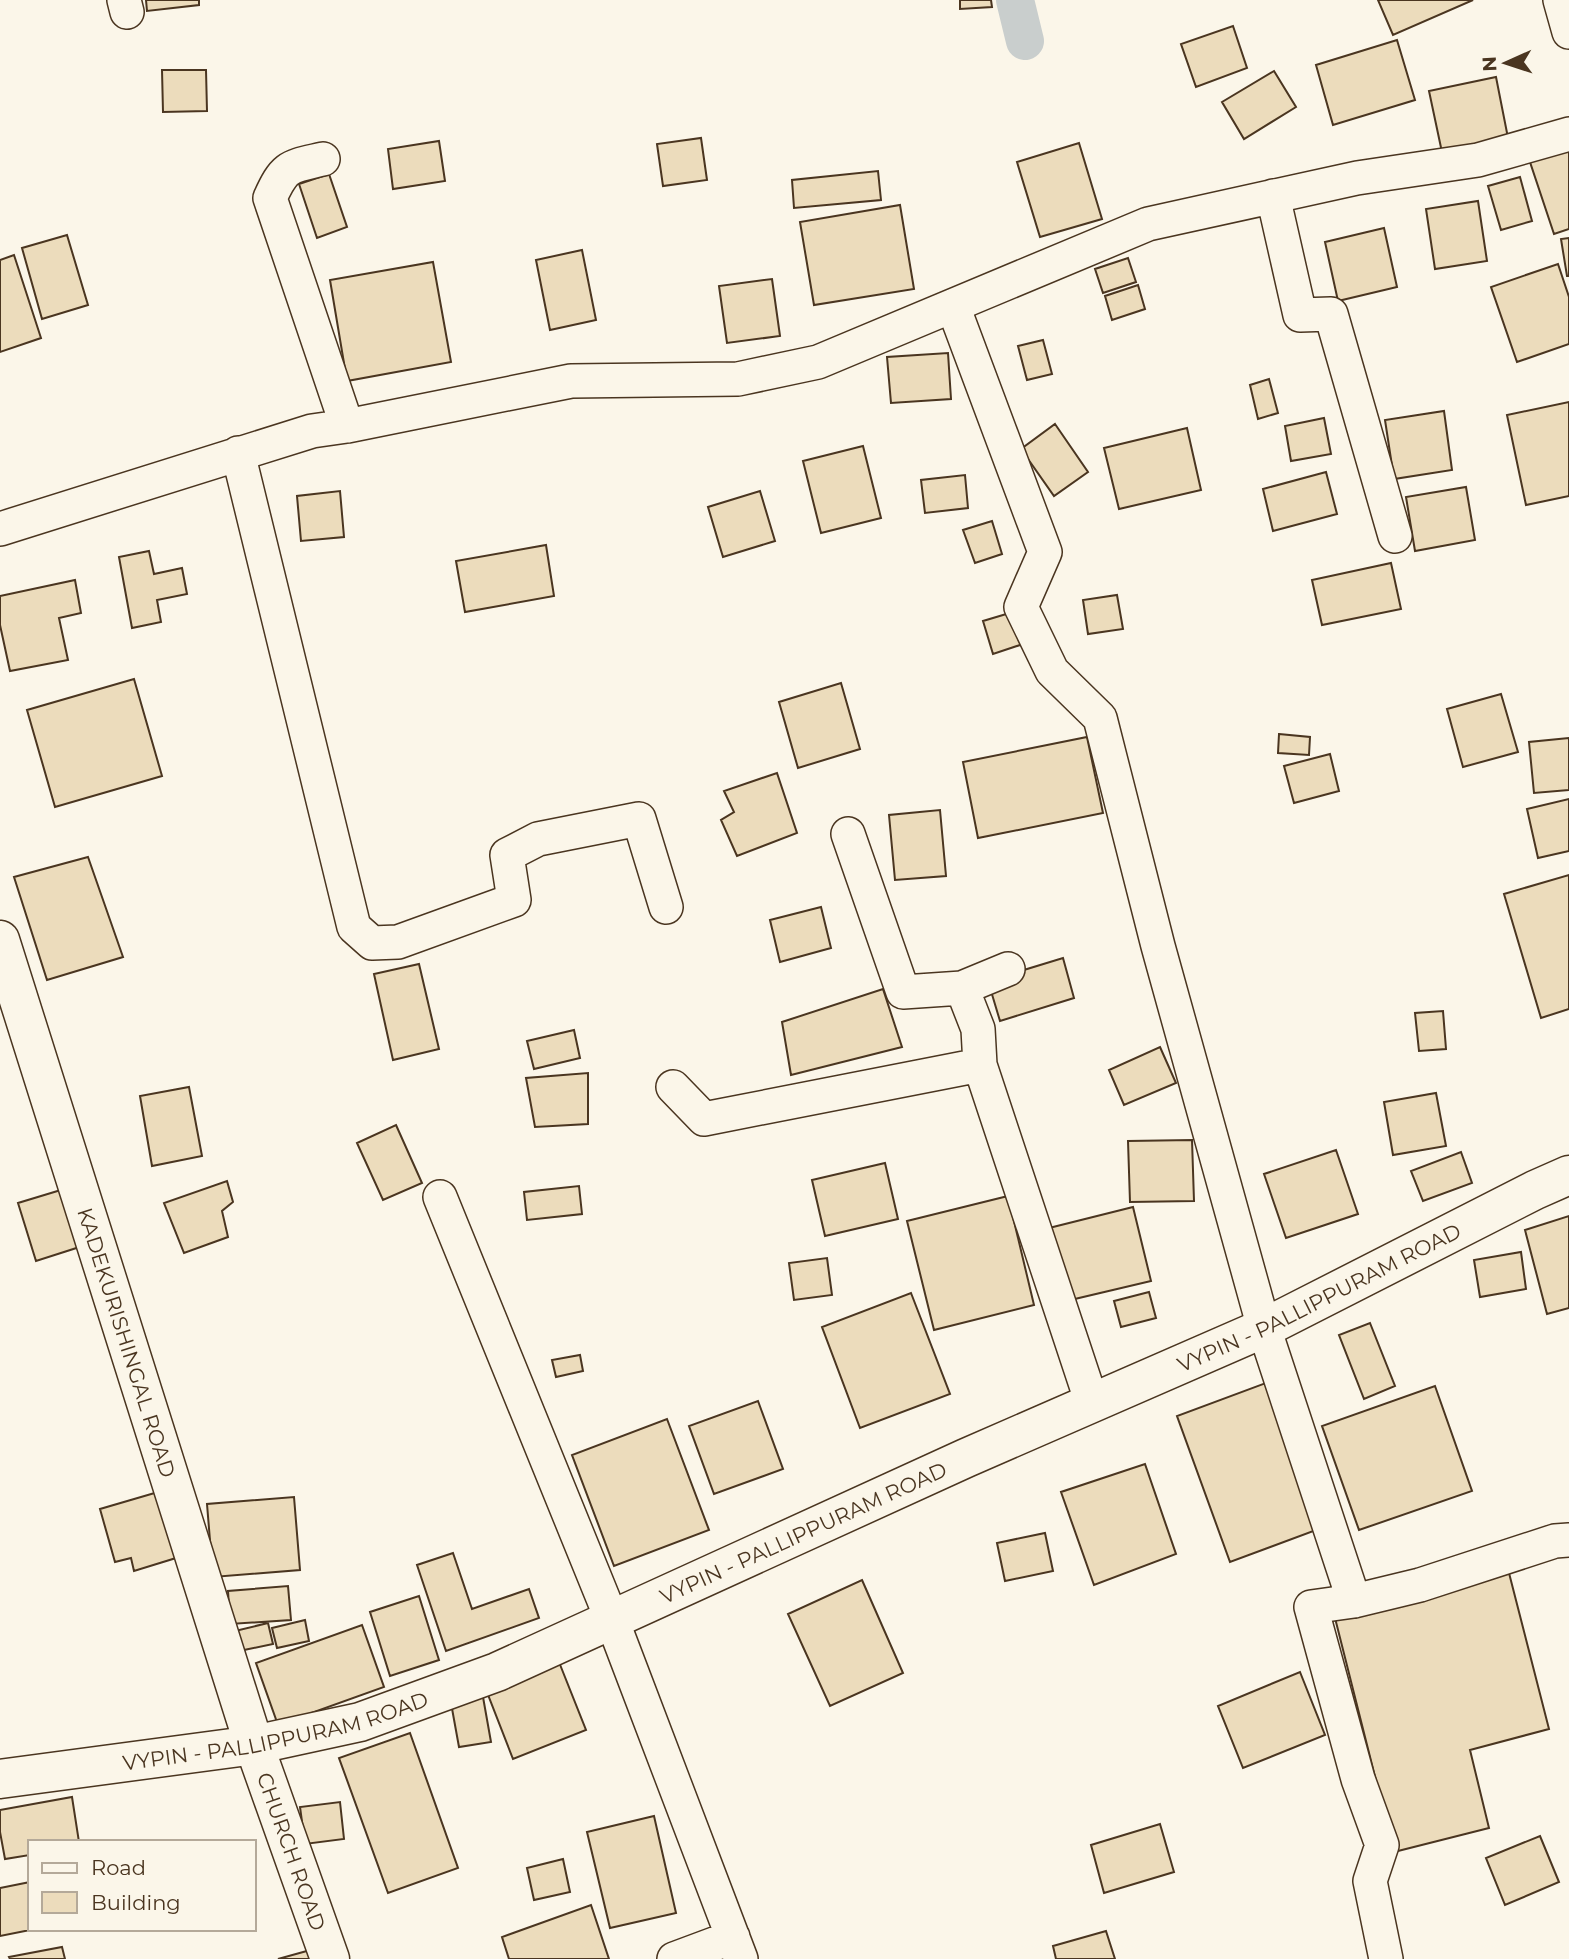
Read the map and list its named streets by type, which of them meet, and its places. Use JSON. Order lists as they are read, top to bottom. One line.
{"streets":{"main road":["VYPIN - PALLIPPURAM ROAD","KADEKURISHINGAL ROAD","CHURCH ROAD"]},"crossings":[["VYPIN - PALLIPPURAM ROAD","KADEKURISHINGAL ROAD"],["VYPIN - PALLIPPURAM ROAD","CHURCH ROAD"],["KADEKURISHINGAL ROAD","CHURCH ROAD"]],"legend":["Road","Building"],"north":"left"}
